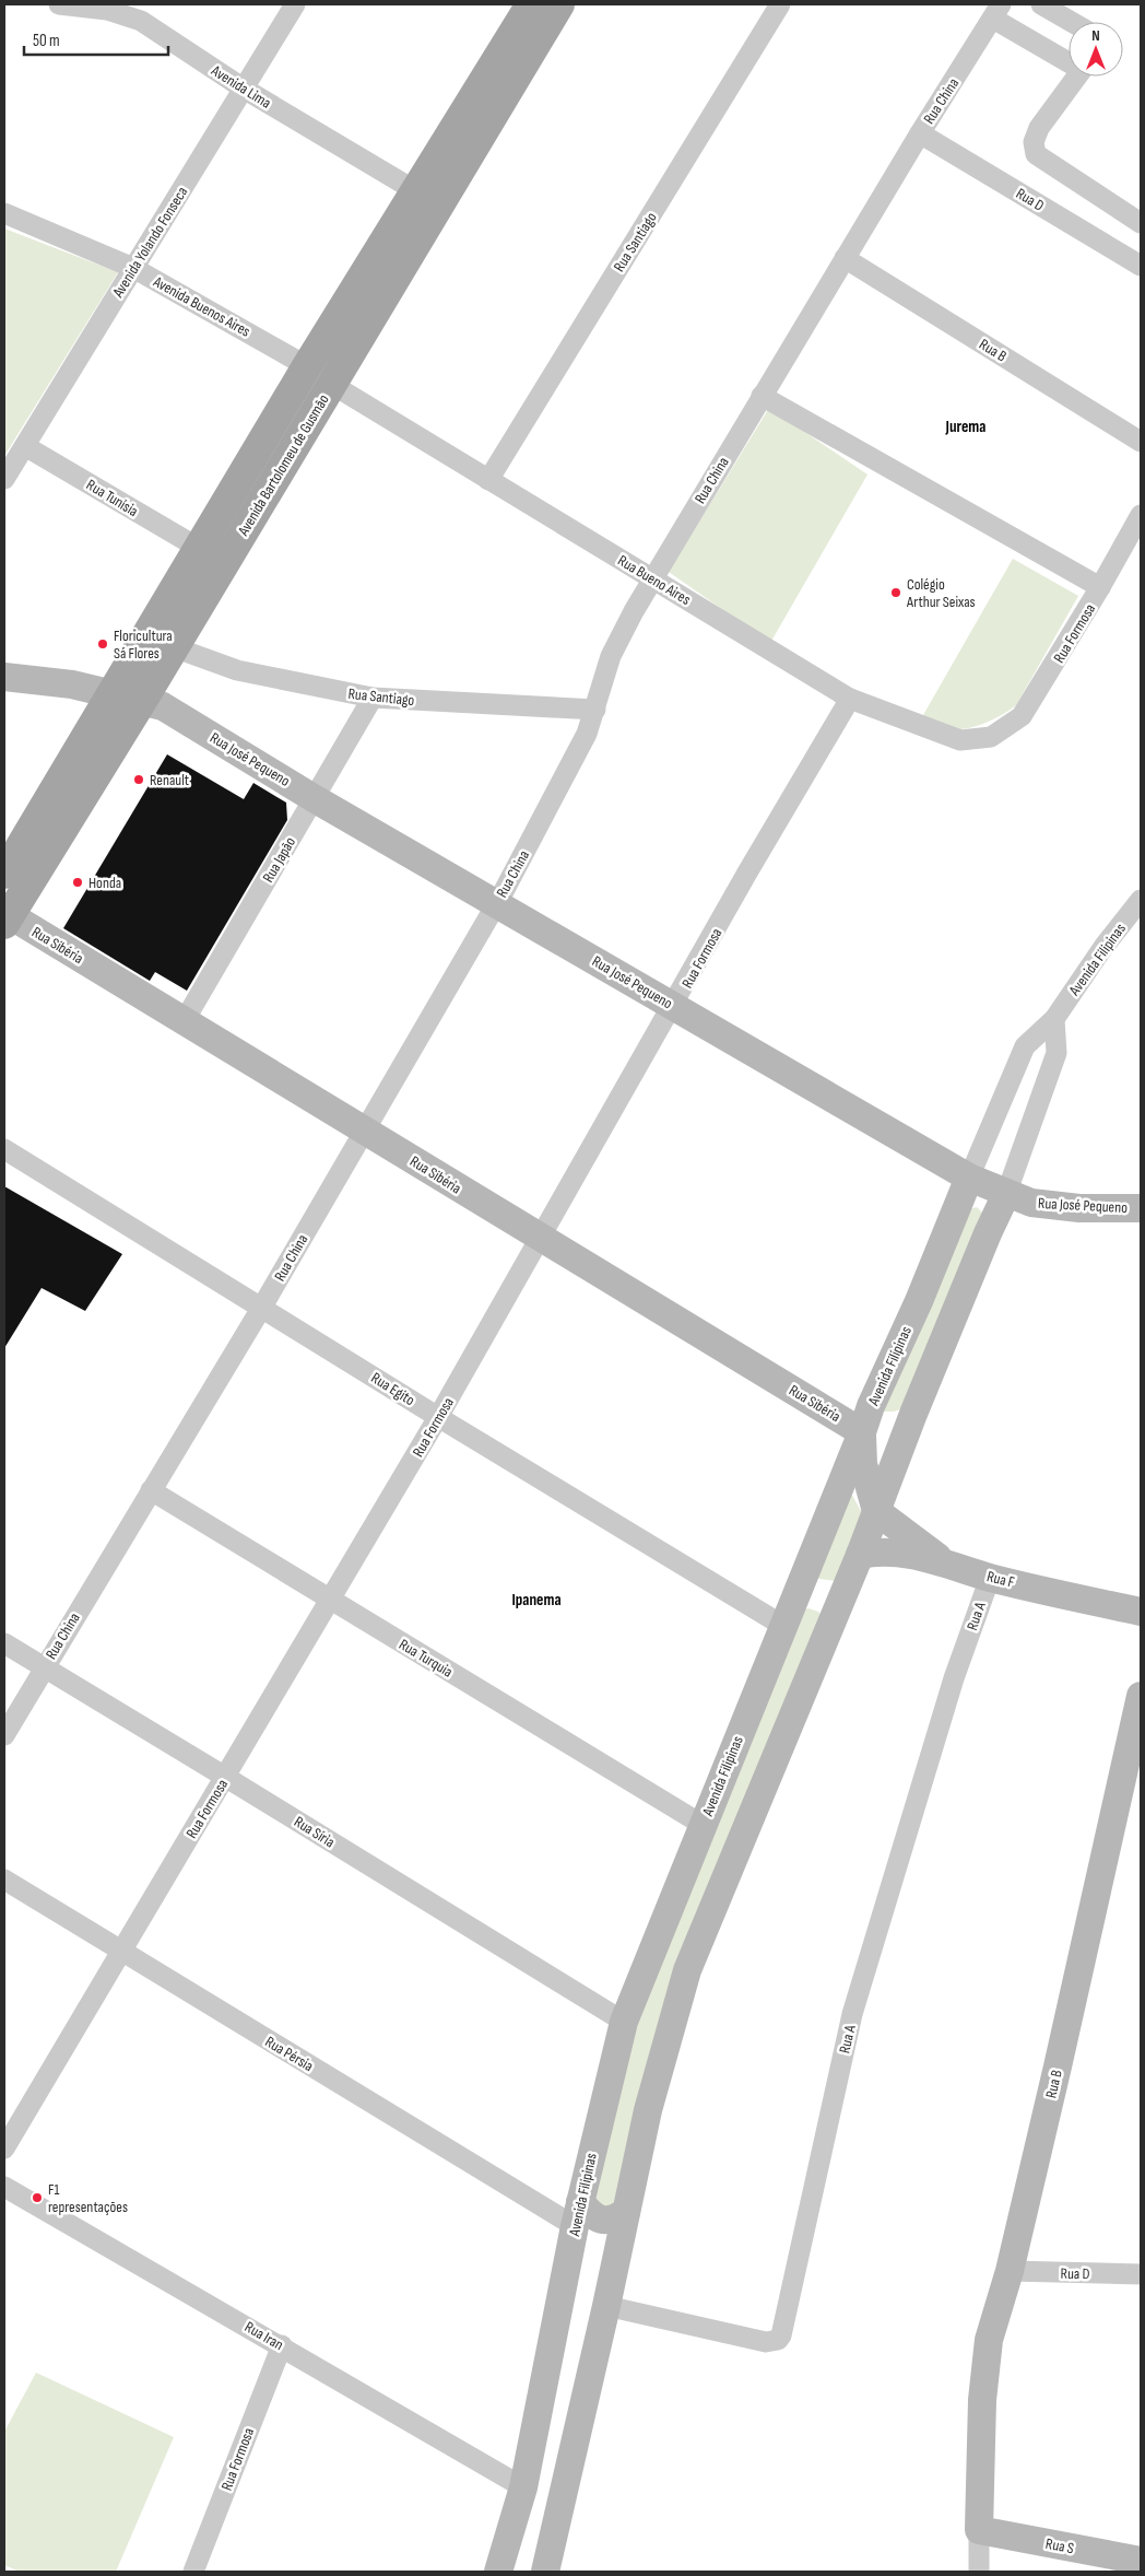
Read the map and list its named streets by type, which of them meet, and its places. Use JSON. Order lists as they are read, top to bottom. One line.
{"streets":{"main road":["Rua B","Avenida Bartolomeu de Gusmão","Rua José Pequeno","Rua Sibéria","Avenida Filipinas","Rua F","Rua S"],"street":["Avenida Lima","Rua China","Rua D","Avenida Yolando Fonseca","Rua Santiago","Avenida Buenos Aires","Rua Tunísia","Rua Bueno Aires","Rua Formosa","Rua Japão","Rua Egito","Rua A","Rua Turquia","Rua Síria","Rua Pérsia","Rua Iran"]},"crossings":[["Avenida Lima","Avenida Yolando Fonseca"],["Avenida Lima","Avenida Bartolomeu de Gusmão"],["Rua China","Rua D"],["Rua China","Rua Santiago"],["Rua China","Rua B"],["Rua China","Rua Bueno Aires"],["Rua China","Rua José Pequeno"],["Rua China","Rua Sibéria"],["Rua China","Rua Egito"],["Rua China","Rua Turquia"],["Rua China","Rua Síria"],["Rua D","Rua B"],["Avenida Yolando Fonseca","Avenida Buenos Aires"],["Avenida Yolando Fonseca","Rua Tunísia"],["Rua Santiago","Avenida Bartolomeu de Gusmão"],["Rua Santiago","Rua Bueno Aires"],["Rua Santiago","Rua Japão"],["Avenida Buenos Aires","Avenida Bartolomeu de Gusmão"],["Rua B","Rua S"],["Avenida Bartolomeu de Gusmão","Rua Tunísia"],["Avenida Bartolomeu de Gusmão","Rua Bueno Aires"],["Avenida Bartolomeu de Gusmão","Rua José Pequeno"],["Avenida Bartolomeu de Gusmão","Rua Sibéria"],["Rua Bueno Aires","Rua Formosa"],["Rua Formosa","Rua José Pequeno"],["Rua Formosa","Rua Sibéria"],["Rua Formosa","Rua Egito"],["Rua Formosa","Rua Turquia"],["Rua Formosa","Rua Síria"],["Rua Formosa","Rua Pérsia"],["Rua Formosa","Rua Iran"],["Rua José Pequeno","Rua Japão"],["Rua José Pequeno","Avenida Filipinas"],["Rua Japão","Rua Sibéria"],["Rua Sibéria","Avenida Filipinas"],["Avenida Filipinas","Rua Egito"],["Avenida Filipinas","Rua Turquia"],["Avenida Filipinas","Rua Síria"],["Avenida Filipinas","Rua Pérsia"],["Avenida Filipinas","Rua Iran"],["Rua F","Rua A"]],"districts":["Jurema","Ipanema"],"places":["Colégio Arthur Seixas","Floricultura Sá Flores","Renault","Honda","F1 representações"],"scale_bar":"50 m","north":"top"}
